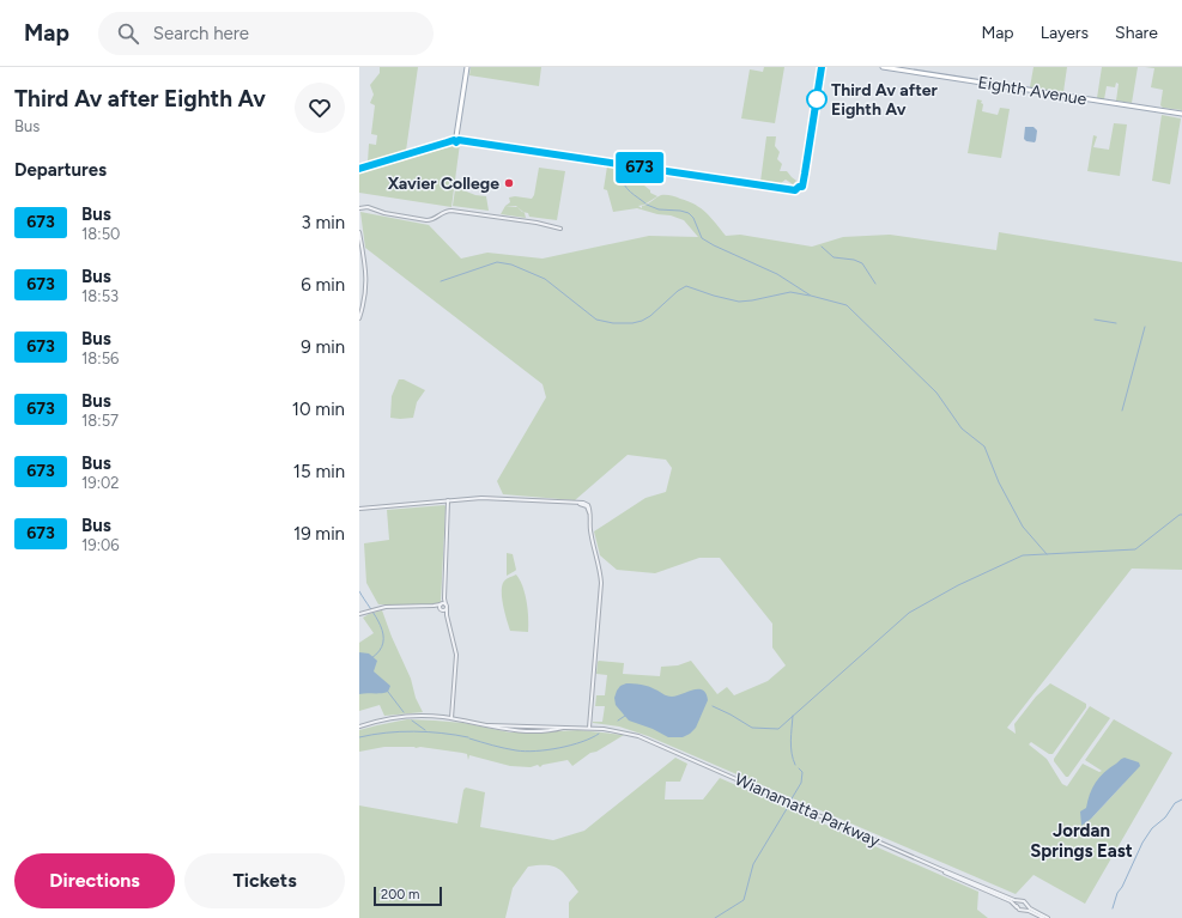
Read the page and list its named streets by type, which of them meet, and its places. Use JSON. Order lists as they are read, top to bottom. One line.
{"streets":{"main road":["Eighth Avenue"],"street":["Wianamatta Parkway"]},"districts":["Jordan Springs East"],"places":["Third Av after Eighth Av","Xavier College"],"lines":["bus line 673"],"scale_bar":"200 m","page":{"header":"Map","search":"Search here","nav":["Map","Layers","Share"],"heading":[["Third Av after Eighth Av","Bus"],"Departures"],"on_map":"673","list":[{"mark":"673","name":"Bus","note":"18:50","value":"3 min"},{"mark":"673","name":"Bus","note":"18:53","value":"6 min"},{"mark":"673","name":"Bus","note":"18:56","value":"9 min"},{"mark":"673","name":"Bus","note":"18:57","value":"10 min"},{"mark":"673","name":"Bus","note":"19:02","value":"15 min"},{"mark":"673","name":"Bus","note":"19:06","value":"19 min"}],"buttons":["Directions","Tickets"],"scale":"200 m"}}
